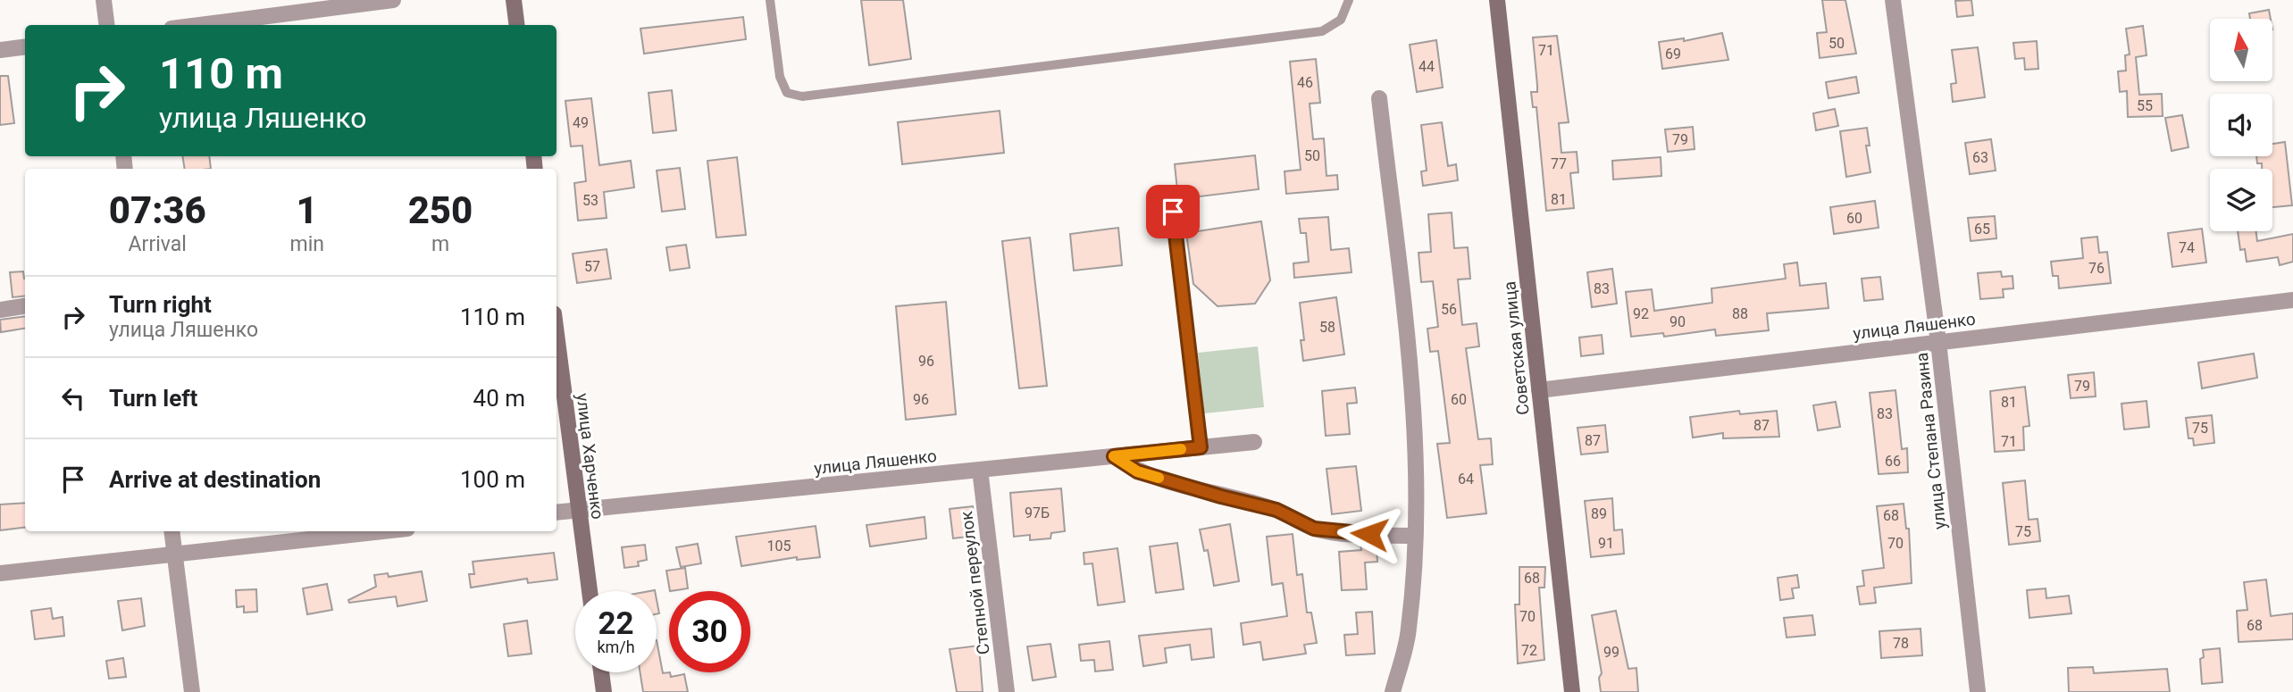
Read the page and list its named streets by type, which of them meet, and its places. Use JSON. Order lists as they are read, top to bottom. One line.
{"streets":{"street":["улица Ляшенко","Советская улица","улица Степана Разина","улица Харченко","Степной переулок"]},"crossings":[["улица Ляшенко","Советская улица"],["улица Ляшенко","улица Степана Разина"],["улица Ляшенко","улица Харченко"],["улица Ляшенко","Степной переулок"]],"house_numbers":["50","71","69","44","46","55","49","79","50","63","77","81","53","60","65","74","57","76","83","56","92","88","90","58","96","79","96","60","81","83","87","75","87","71","66","64","97Б","89","68","75","91","70","105","68","70","68","78","72","99"],"north":"top","page":{"turn":["110 m","улица Ляшенко"],"eta":["07:36","Arrival","1","min","250","m"],"list":[{"name":"Turn right","note":"улица Ляшенко","value":"110 m"},{"name":"Turn left","value":"40 m"},{"name":"Arrive at destination","value":"100 m"}],"speed":"22 km/h","limit":"30"}}
